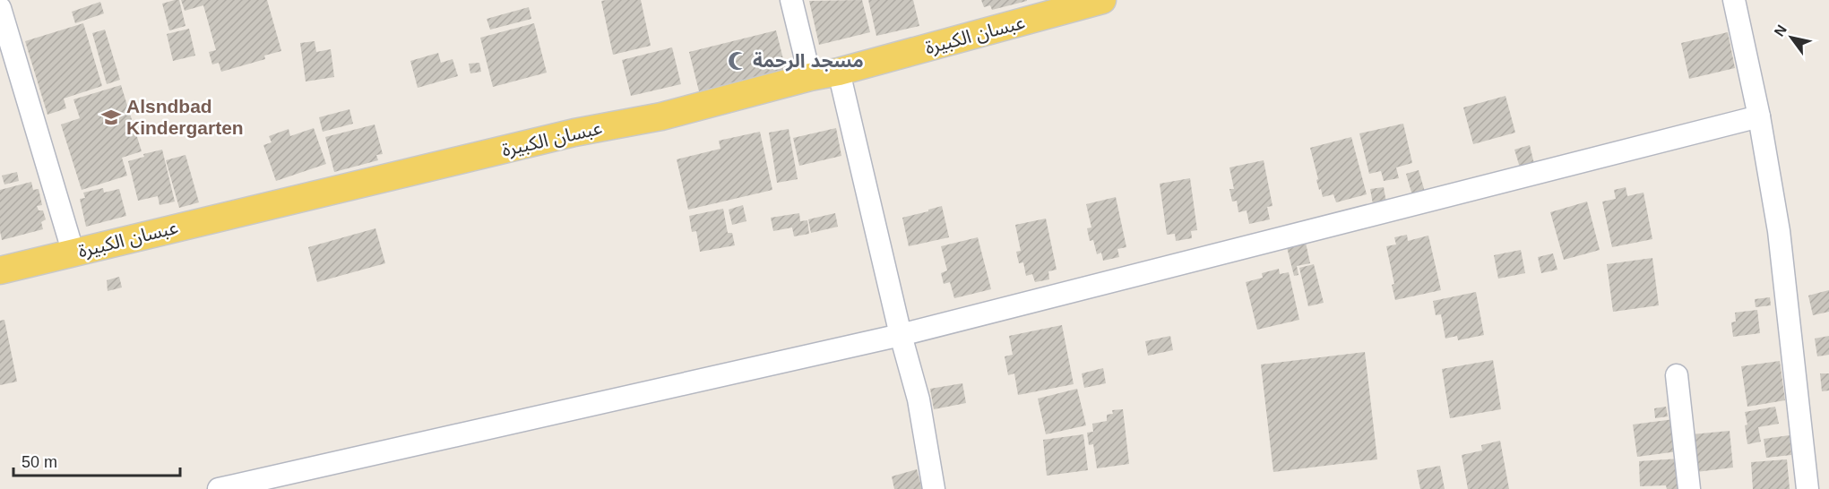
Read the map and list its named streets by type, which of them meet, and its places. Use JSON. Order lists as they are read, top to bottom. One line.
{"streets":{"main road":["عبسان الكبيرة"]},"places":{"mosque":["مسجد الرحمة"],"school or university":["Alsndbad Kindergarten"]},"scale_bar":"50 m","north":"top left"}
